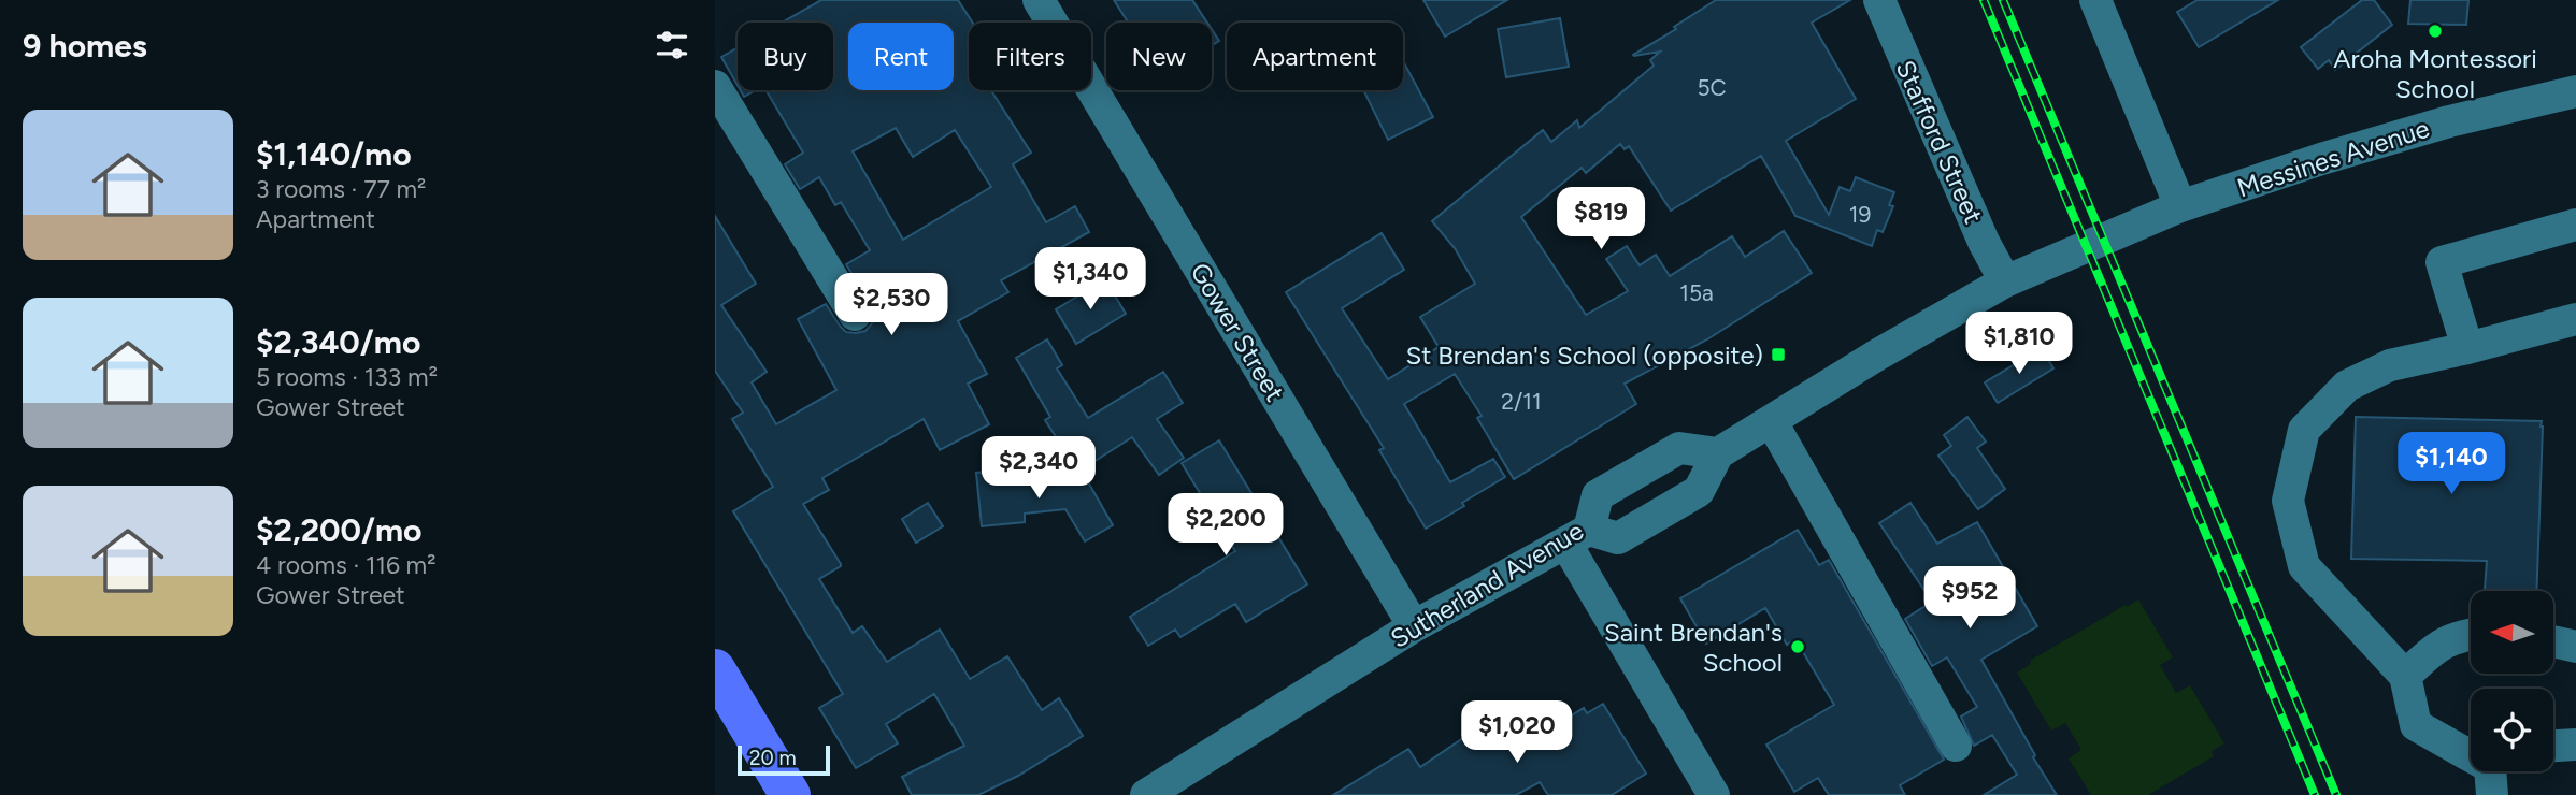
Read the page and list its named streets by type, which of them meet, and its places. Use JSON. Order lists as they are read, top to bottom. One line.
{"streets":{"street":["Stafford Street","Messines Avenue","Gower Street","Sutherland Avenue"]},"crossings":[["Stafford Street","Messines Avenue"],["Gower Street","Sutherland Avenue"]],"places":{"other":["Aroha Montessori School","Saint Brendan's School"],"transit":["St Brendan's School (opposite)"]},"house_numbers":["5C","19","15a","2/11"],"scale_bar":"20 m","north":"left","page":{"heading":"9 homes","chip":["Buy","Rent","Filters","New","Apartment"],"list":[{"name":"$1,140/mo","note":"3 rooms · 77 m² · Apartment"},{"name":"$2,340/mo","note":"5 rooms · 133 m² · Gower Street"},{"name":"$2,200/mo","note":"4 rooms · 116 m² · Gower Street"}],"price":["$819","$1,340","$2,530","$1,810","$1,140","$2,340","$2,200","$952","$1,020"],"scale":"20 m"}}
